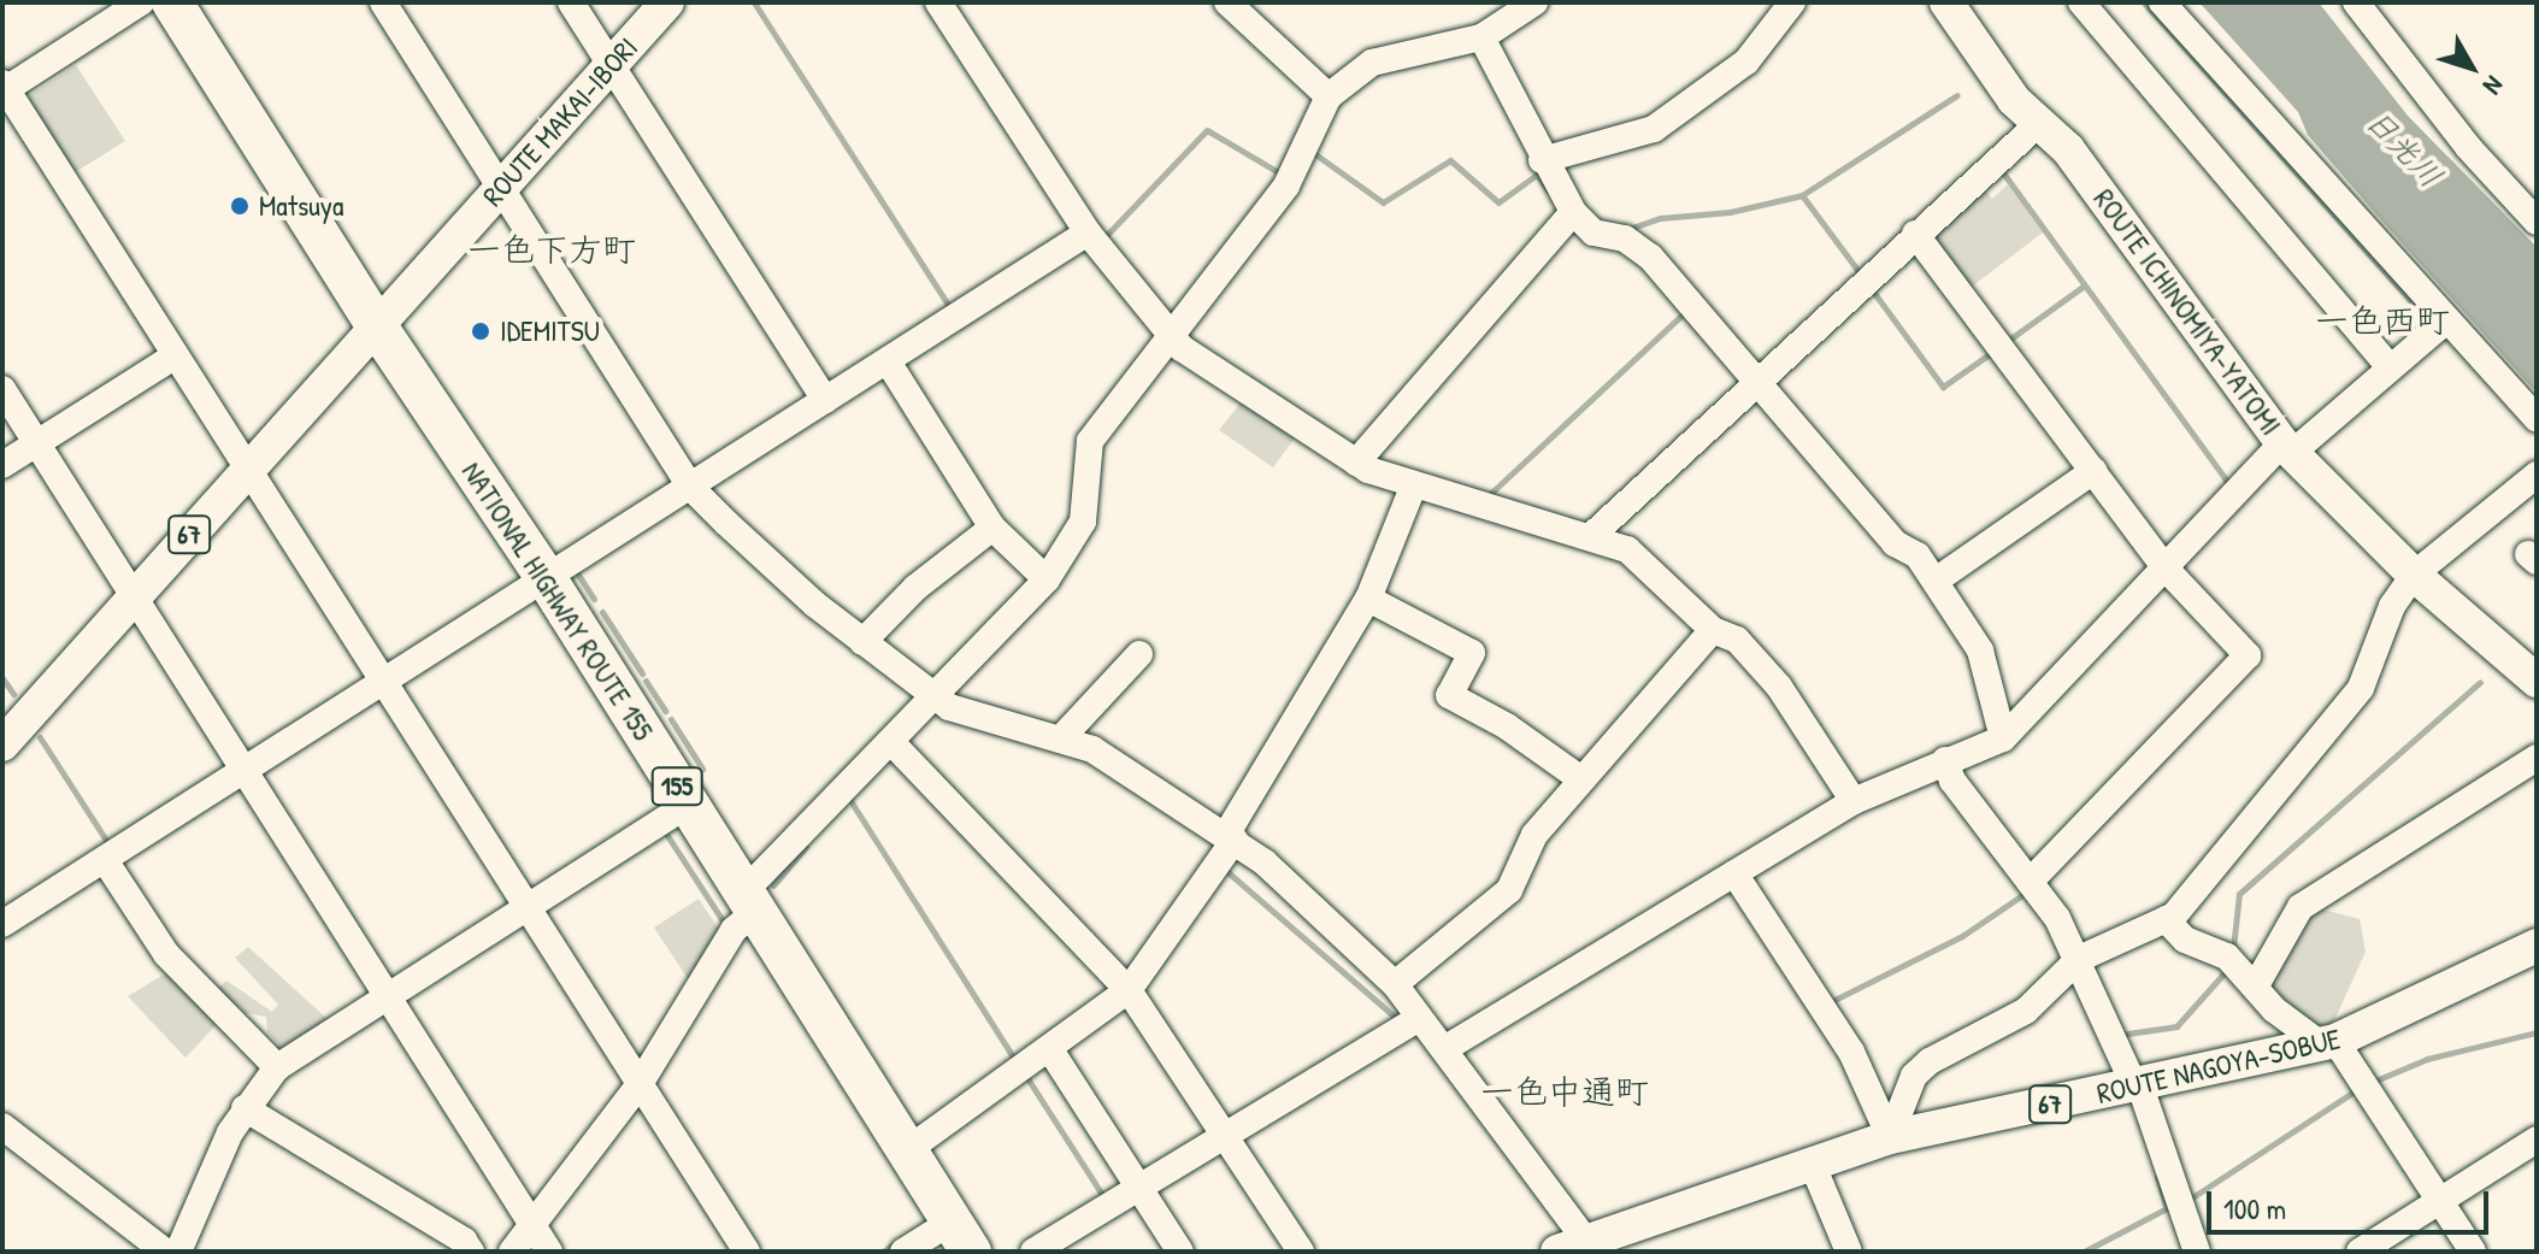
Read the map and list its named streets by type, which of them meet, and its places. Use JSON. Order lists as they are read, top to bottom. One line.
{"streets":{"highway":["NATIONAL HIGHWAY ROUTE 155","155"],"main road":["ROUTE MAKAI-IBORI","ROUTE ICHINOMIYA-YATOMI","67","ROUTE NAGOYA-SOBUE"]},"crossings":[["ROUTE MAKAI-IBORI","67"],["ROUTE MAKAI-IBORI","NATIONAL HIGHWAY ROUTE 155"],["67","NATIONAL HIGHWAY ROUTE 155"]],"districts":["一色下方町","一色西町","一色中通町"],"water":["日光川"],"places":["Matsuya","IDEMITSU"],"scale_bar":"100 m","north":"bottom right"}
